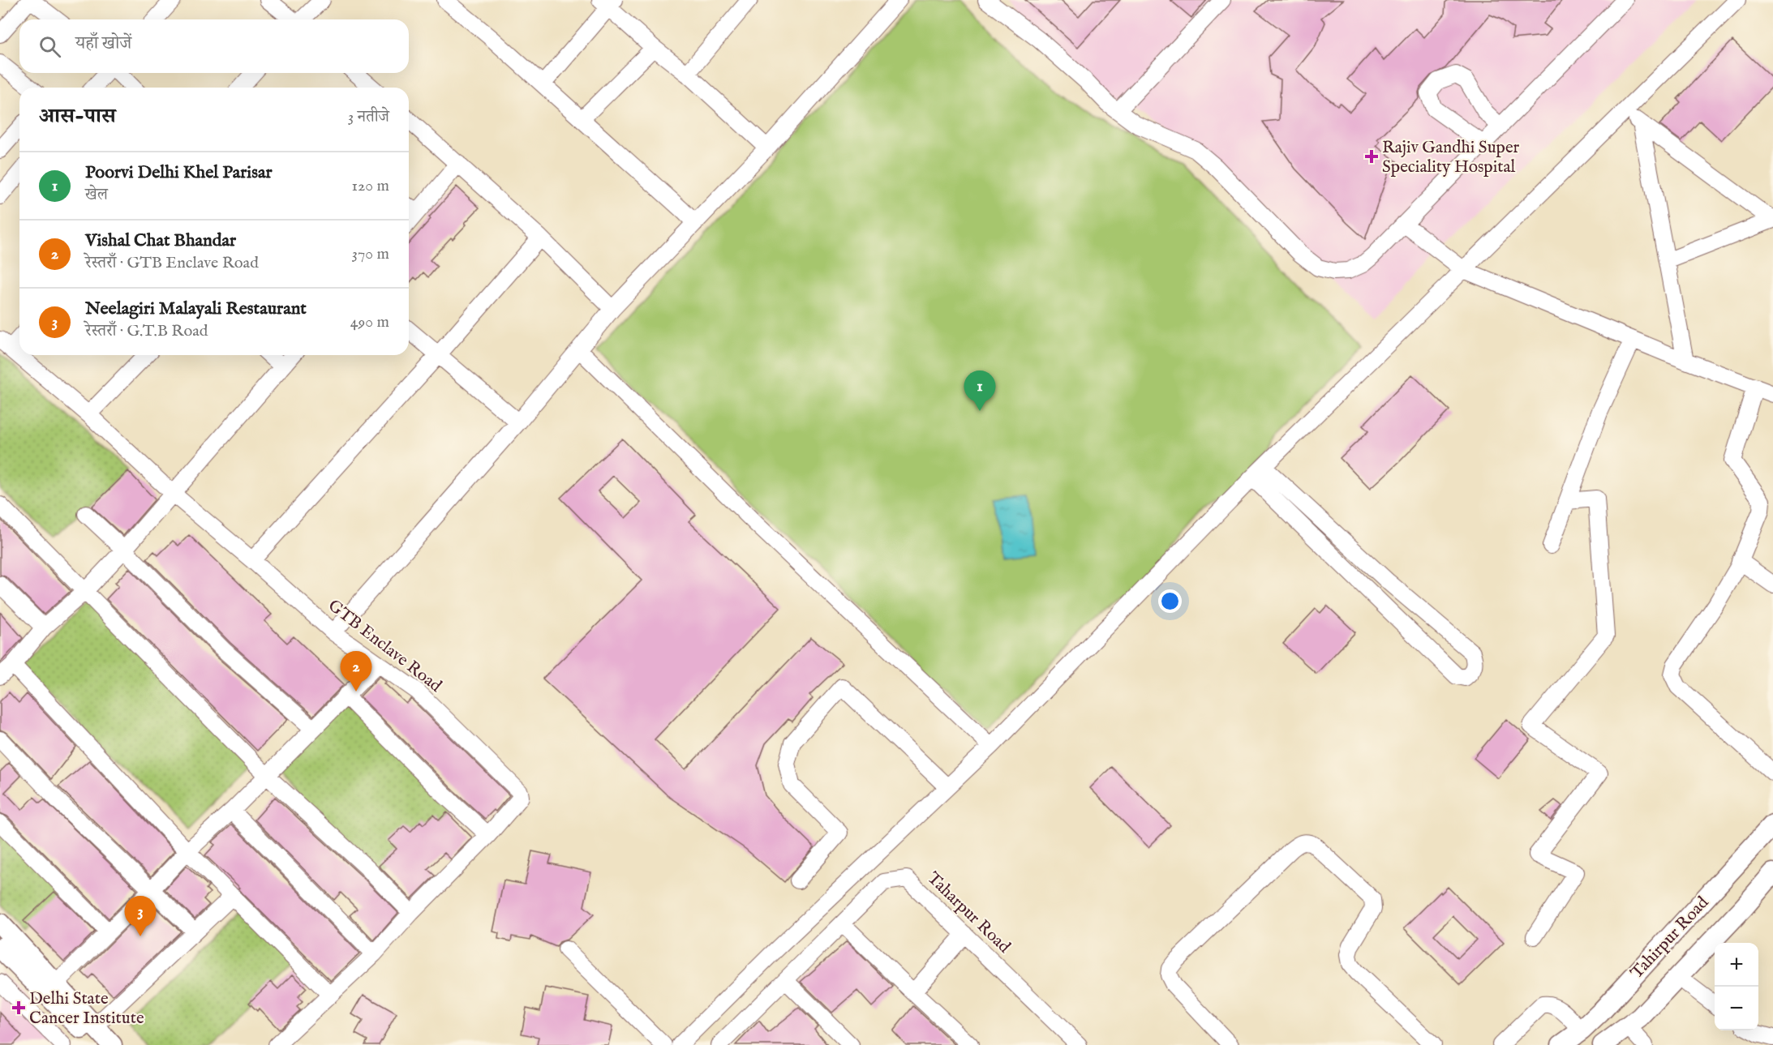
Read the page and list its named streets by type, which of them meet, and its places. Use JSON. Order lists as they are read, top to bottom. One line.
{"streets":{"main road":["Tahirpur Road"],"street":["GTB Enclave Road","Taharpur Road"]},"places":{"health":["Rajiv Gandhi Super Speciality Hospital","Delhi State Cancer Institute"]},"page":{"search":"यहाँ खोजें","heading":["आस-पास","3 नतीजे"],"list":[{"mark":"1","name":"Poorvi Delhi Khel Parisar","note":"खेल","value":"120 m"},{"mark":"2","name":"Vishal Chat Bhandar","note":"रेस्तराँ · GTB Enclave Road","value":"370 m"},{"mark":"3","name":"Neelagiri Malayali Restaurant","note":"रेस्तराँ · G.T.B Road","value":"490 m"}],"pins":["1","2","3"],"map_buttons":["+","−"]}}
